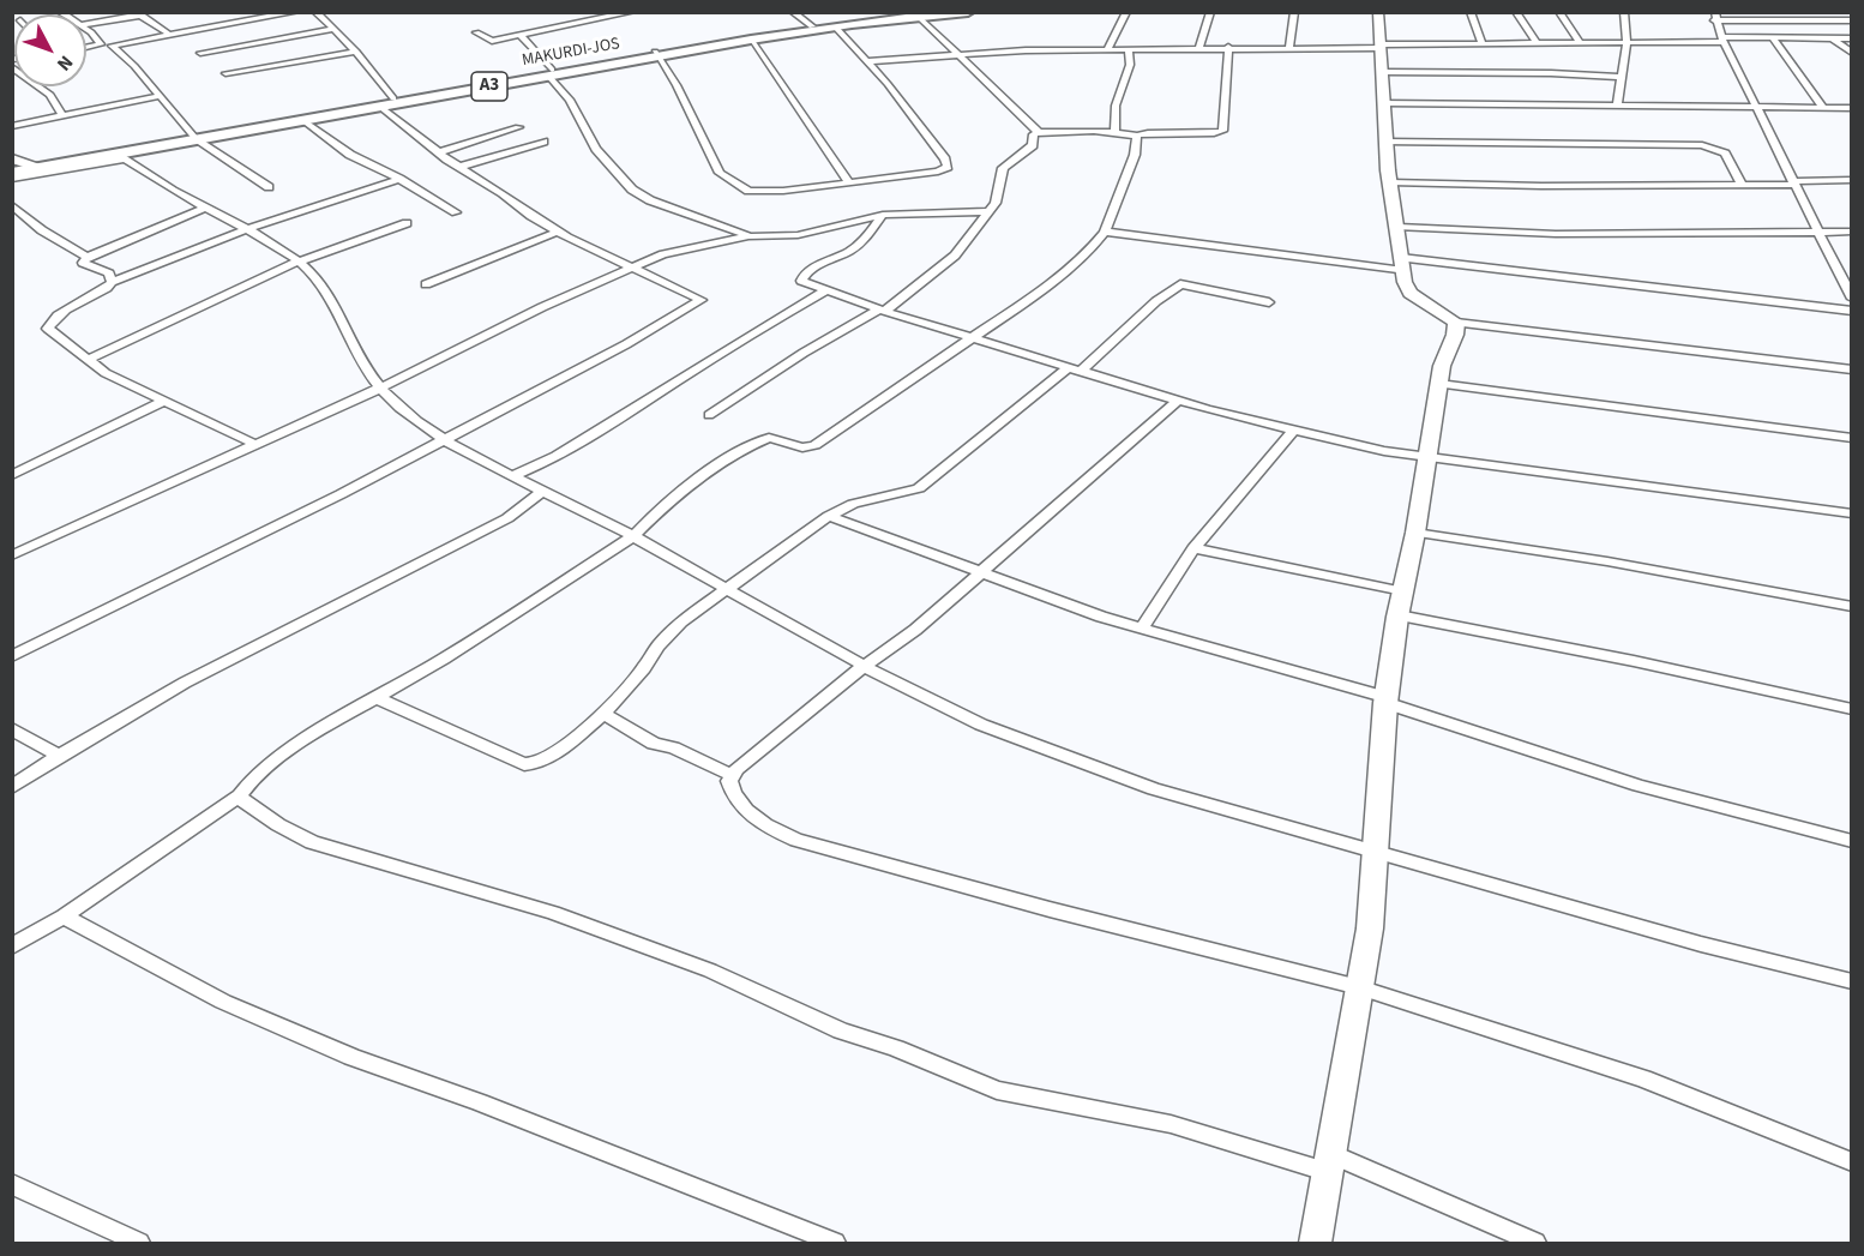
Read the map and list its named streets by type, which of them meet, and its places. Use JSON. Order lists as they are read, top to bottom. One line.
{"streets":{"highway":["MAKURDI-JOS","A3"]},"north":"bottom right"}
